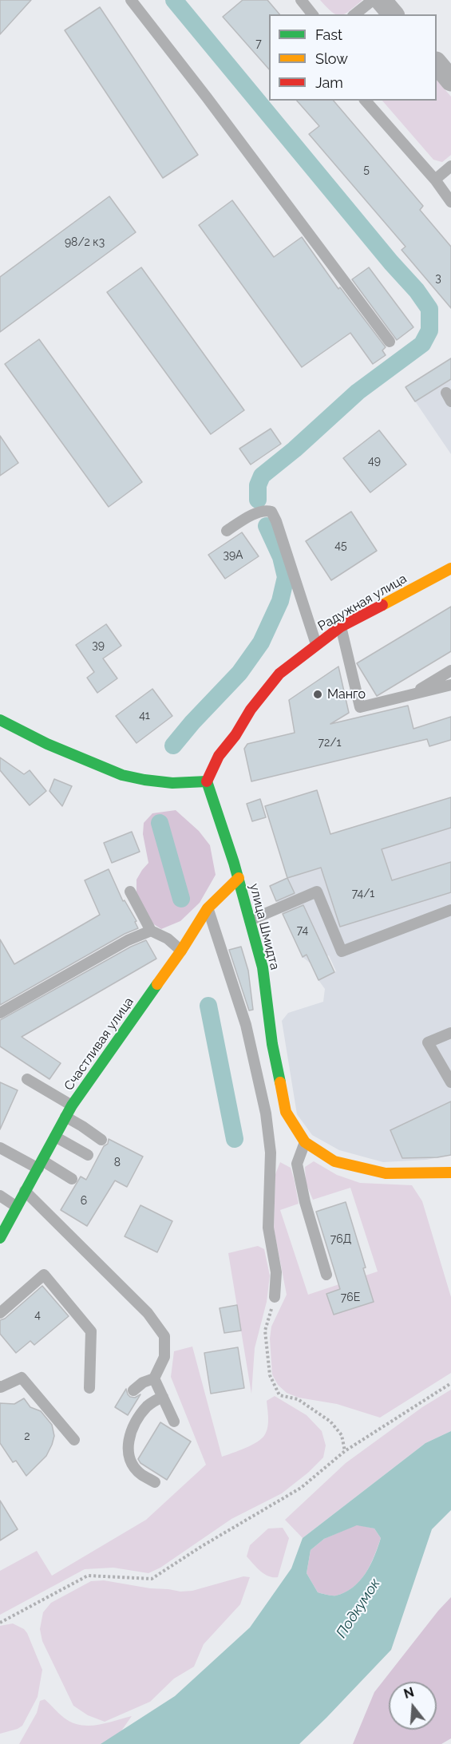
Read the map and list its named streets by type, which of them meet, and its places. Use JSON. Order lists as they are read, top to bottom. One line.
{"streets":{"street":["Радужная улица","улица Шмидта","Счастливая улица"]},"crossings":[["Радужная улица","улица Шмидта"],["улица Шмидта","Счастливая улица"]],"water":["Подкумок"],"places":["Манго"],"house_numbers":["7","5","98/2 к3","3","49","45","39А","39","41","72/1","74/1","74","8","6","76Д","76Е","4","2"],"legend":["Fast","Slow","Jam"],"north":"top"}
